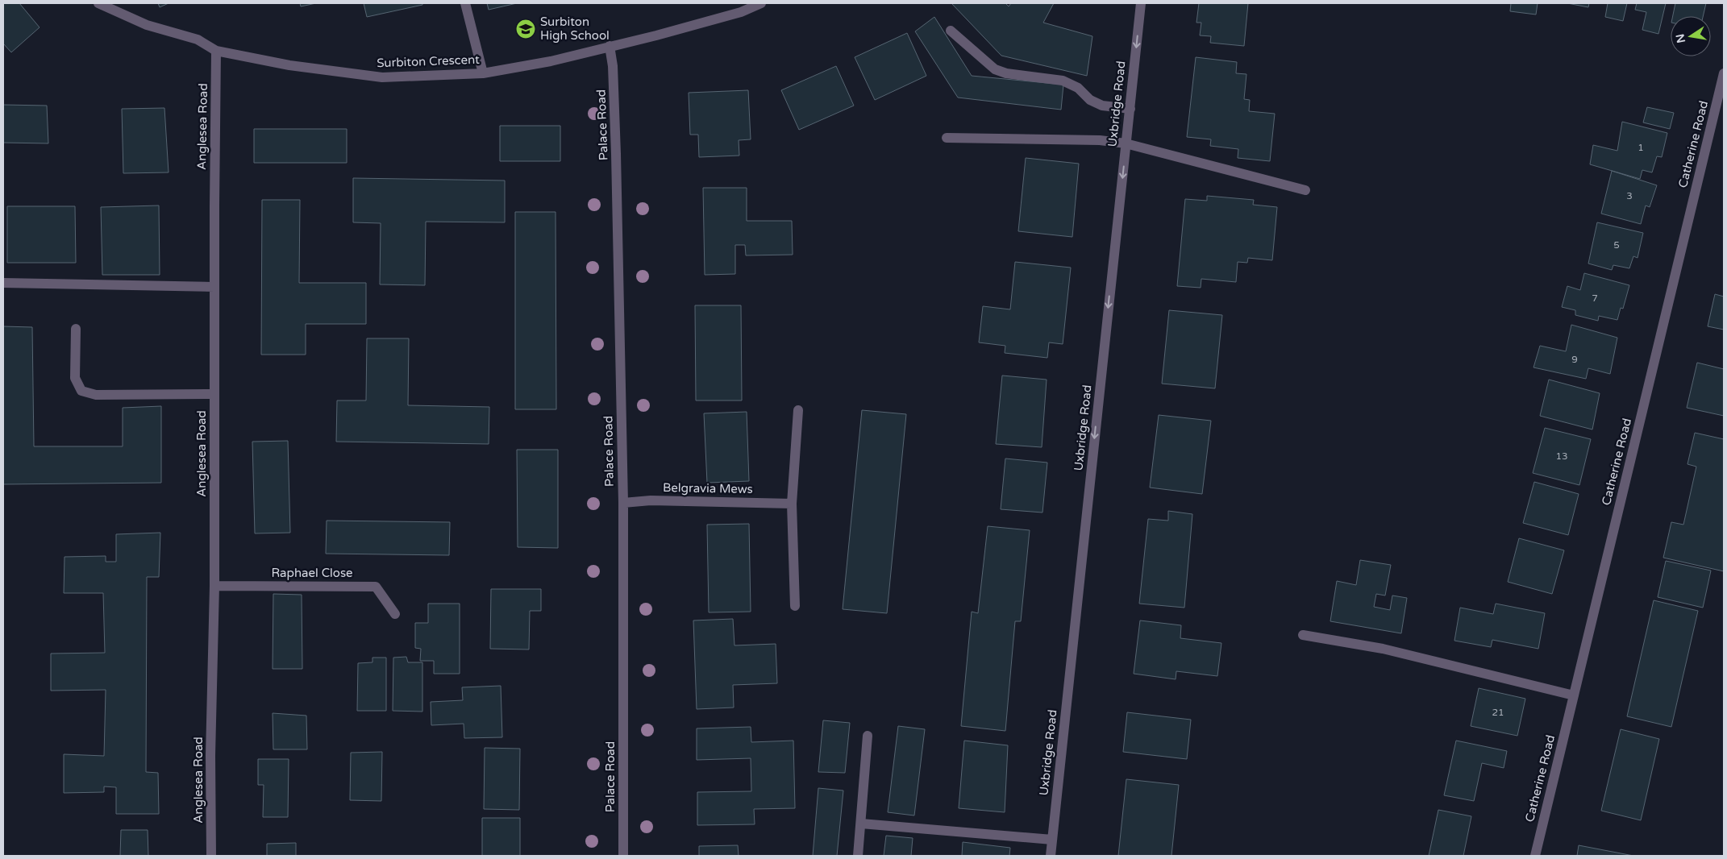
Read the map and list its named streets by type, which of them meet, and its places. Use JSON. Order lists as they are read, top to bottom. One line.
{"streets":{"street":["Surbiton Crescent","Uxbridge Road","Palace Road","Anglesea Road","Catherine Road","Belgravia Mews","Raphael Close"]},"crossings":[["Surbiton Crescent","Palace Road"],["Surbiton Crescent","Anglesea Road"],["Palace Road","Belgravia Mews"],["Anglesea Road","Raphael Close"]],"one_way":["Uxbridge Road"],"places":{"school or university":["Surbiton High School"]},"house_numbers":["1","3","5","7","9","13","21"],"north":"left"}
